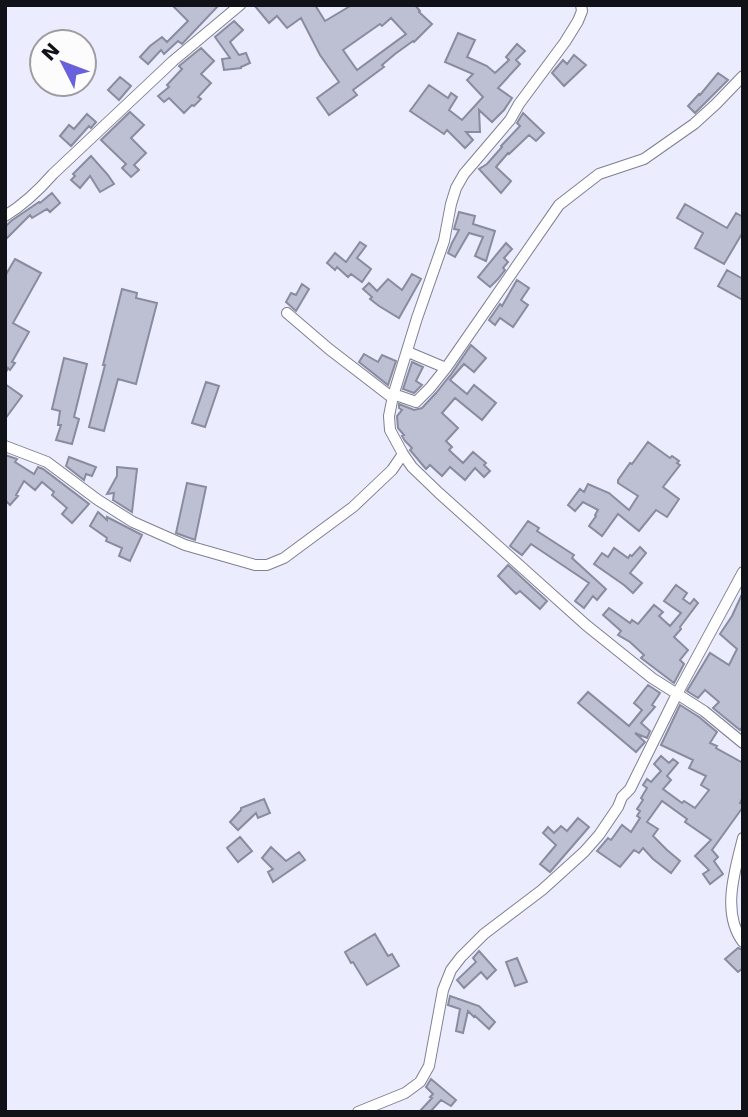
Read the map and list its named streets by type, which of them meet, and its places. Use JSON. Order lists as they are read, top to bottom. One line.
{"north":"top left"}
